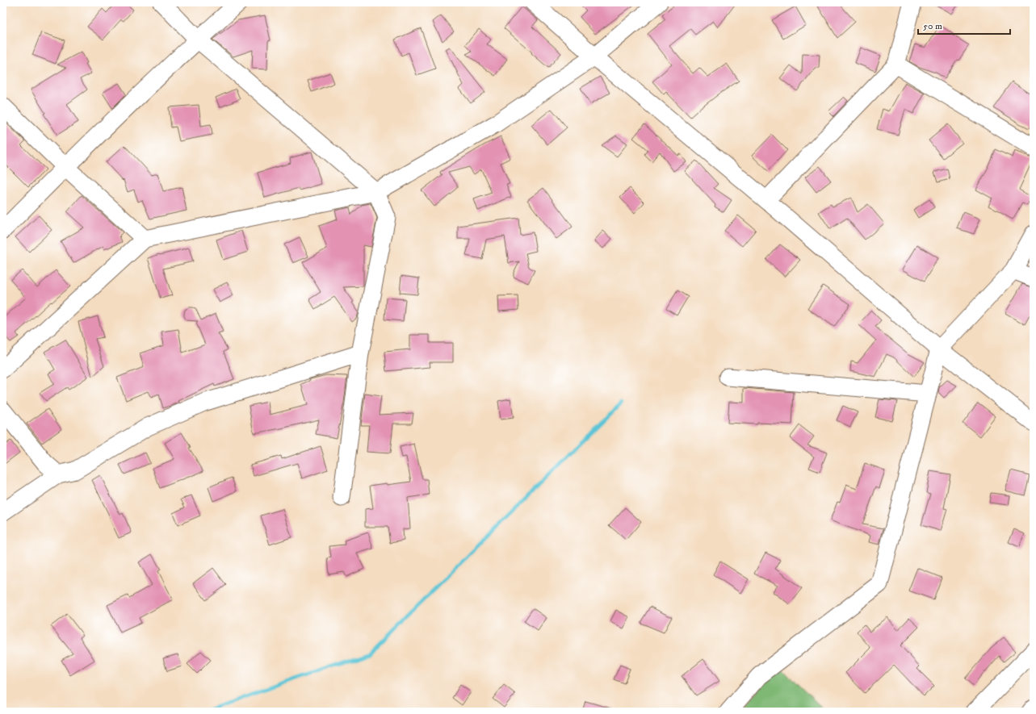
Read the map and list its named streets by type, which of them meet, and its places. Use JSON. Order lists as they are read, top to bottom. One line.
{"scale_bar":"50 m"}
